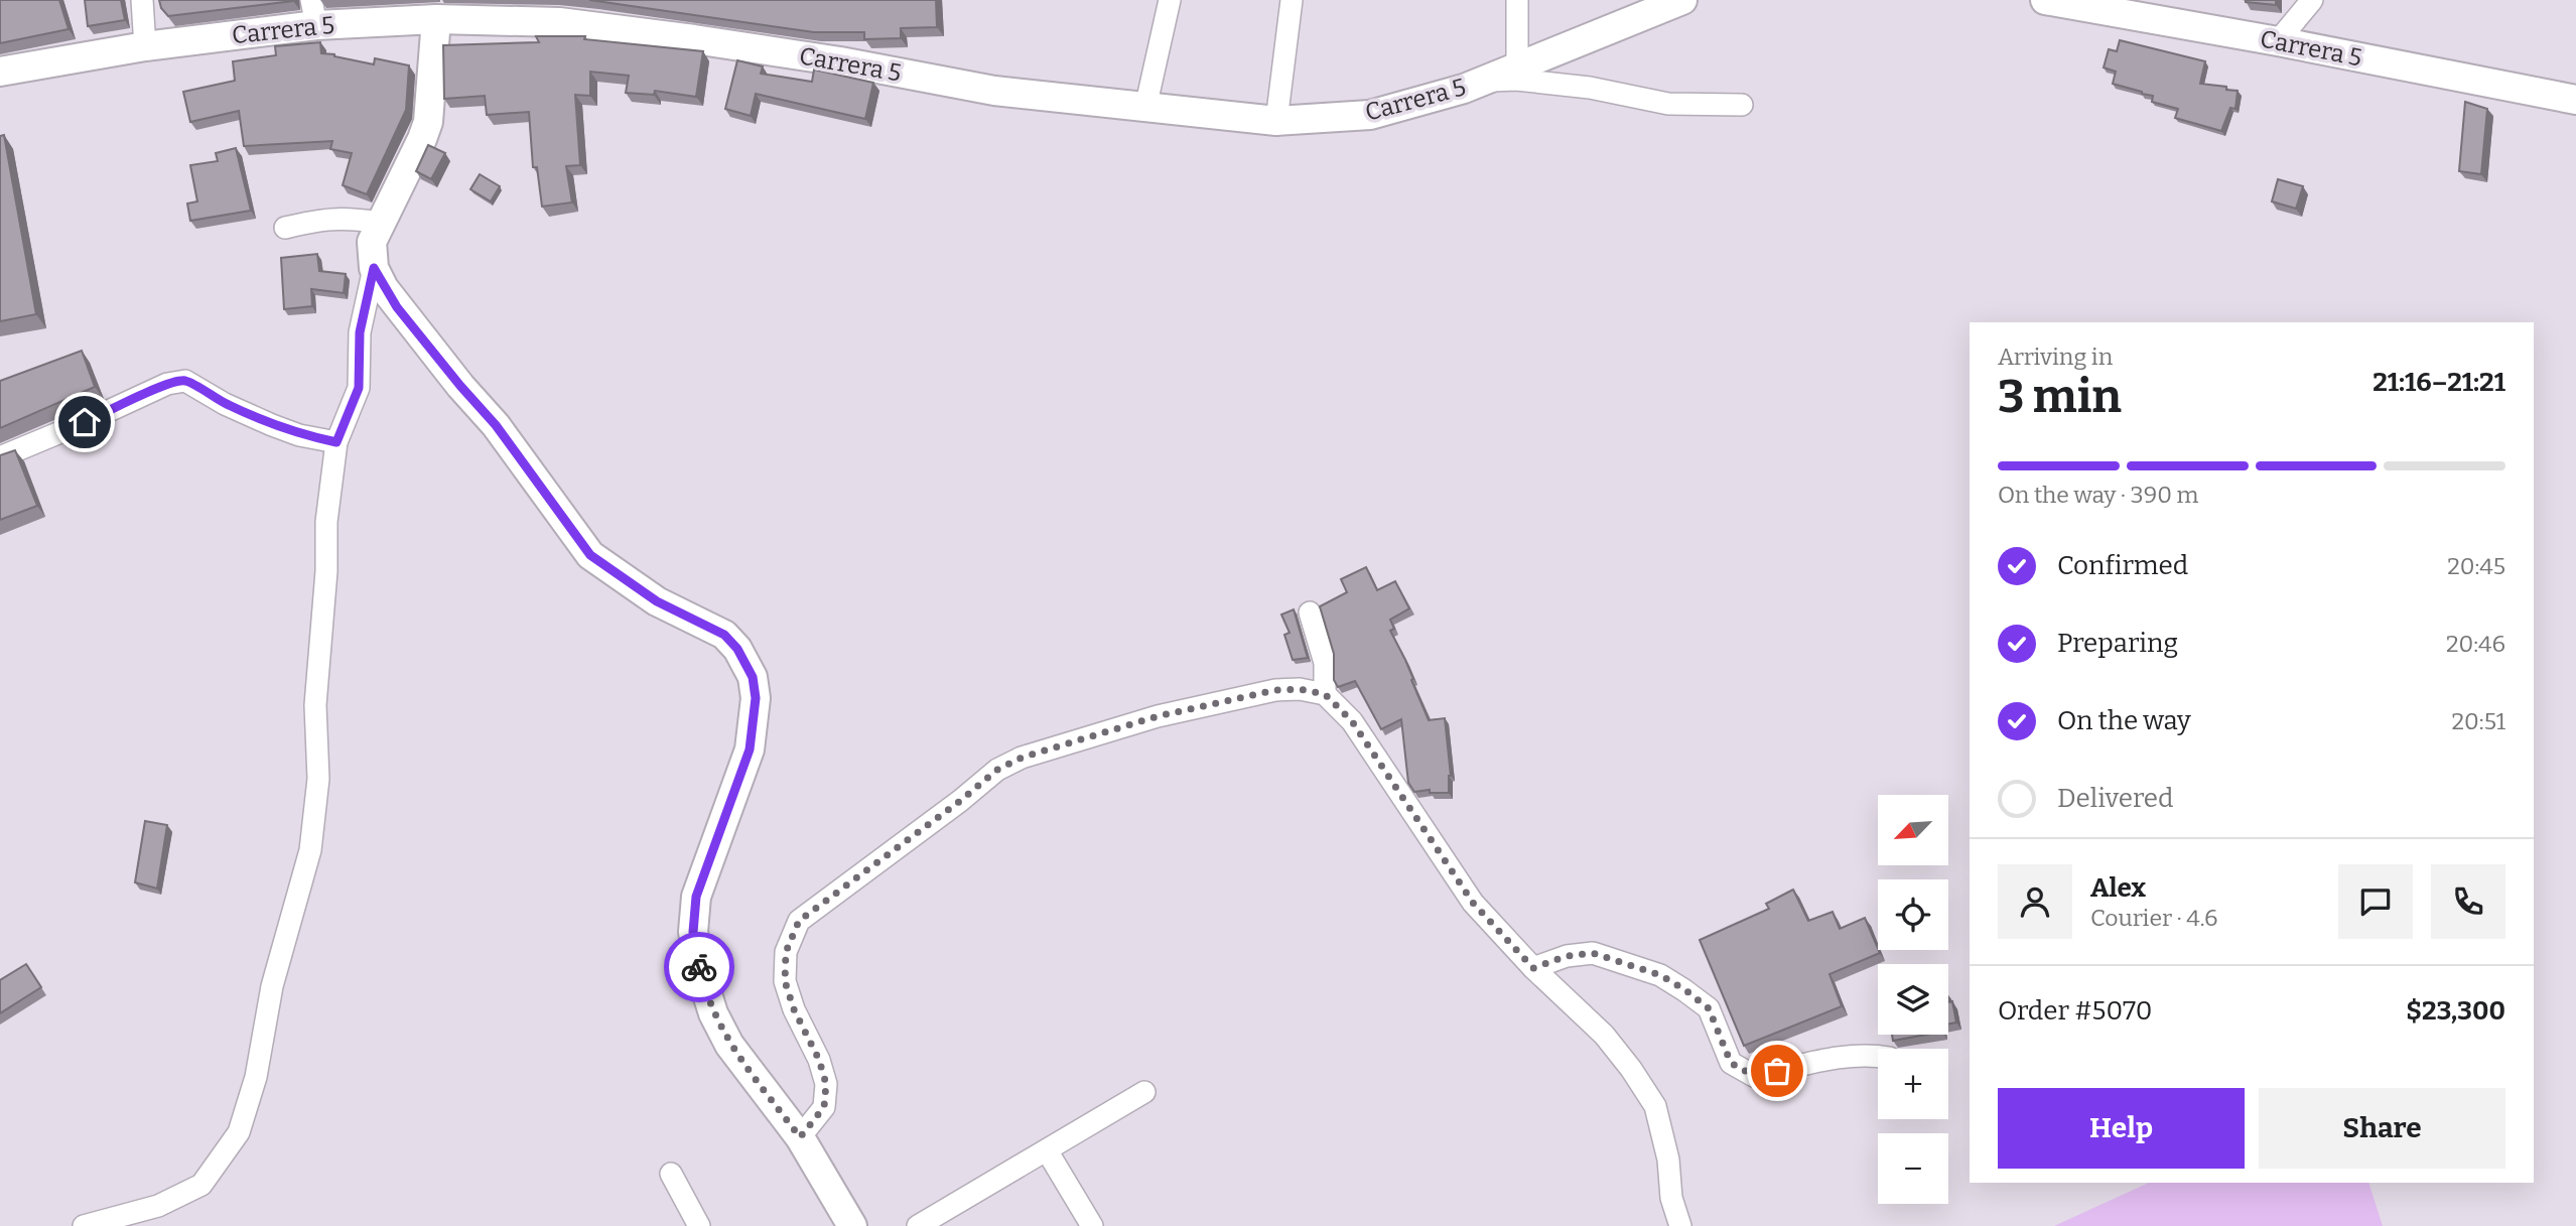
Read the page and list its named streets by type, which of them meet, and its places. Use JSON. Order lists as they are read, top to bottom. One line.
{"streets":{"main road":["Carrera 5"]},"north":"bottom left","page":{"heading":["3 min","Arriving in","21:16–21:21"],"panel":["Alex","Courier · 4.6","Order #5070","$23,300"],"bar":"On the way · 390 m","list":[["Confirmed","20:45"],["Preparing","20:46"],["On the way","20:51"],"Delivered"],"map_buttons":["+","−"],"buttons":["Help","Share"]}}
